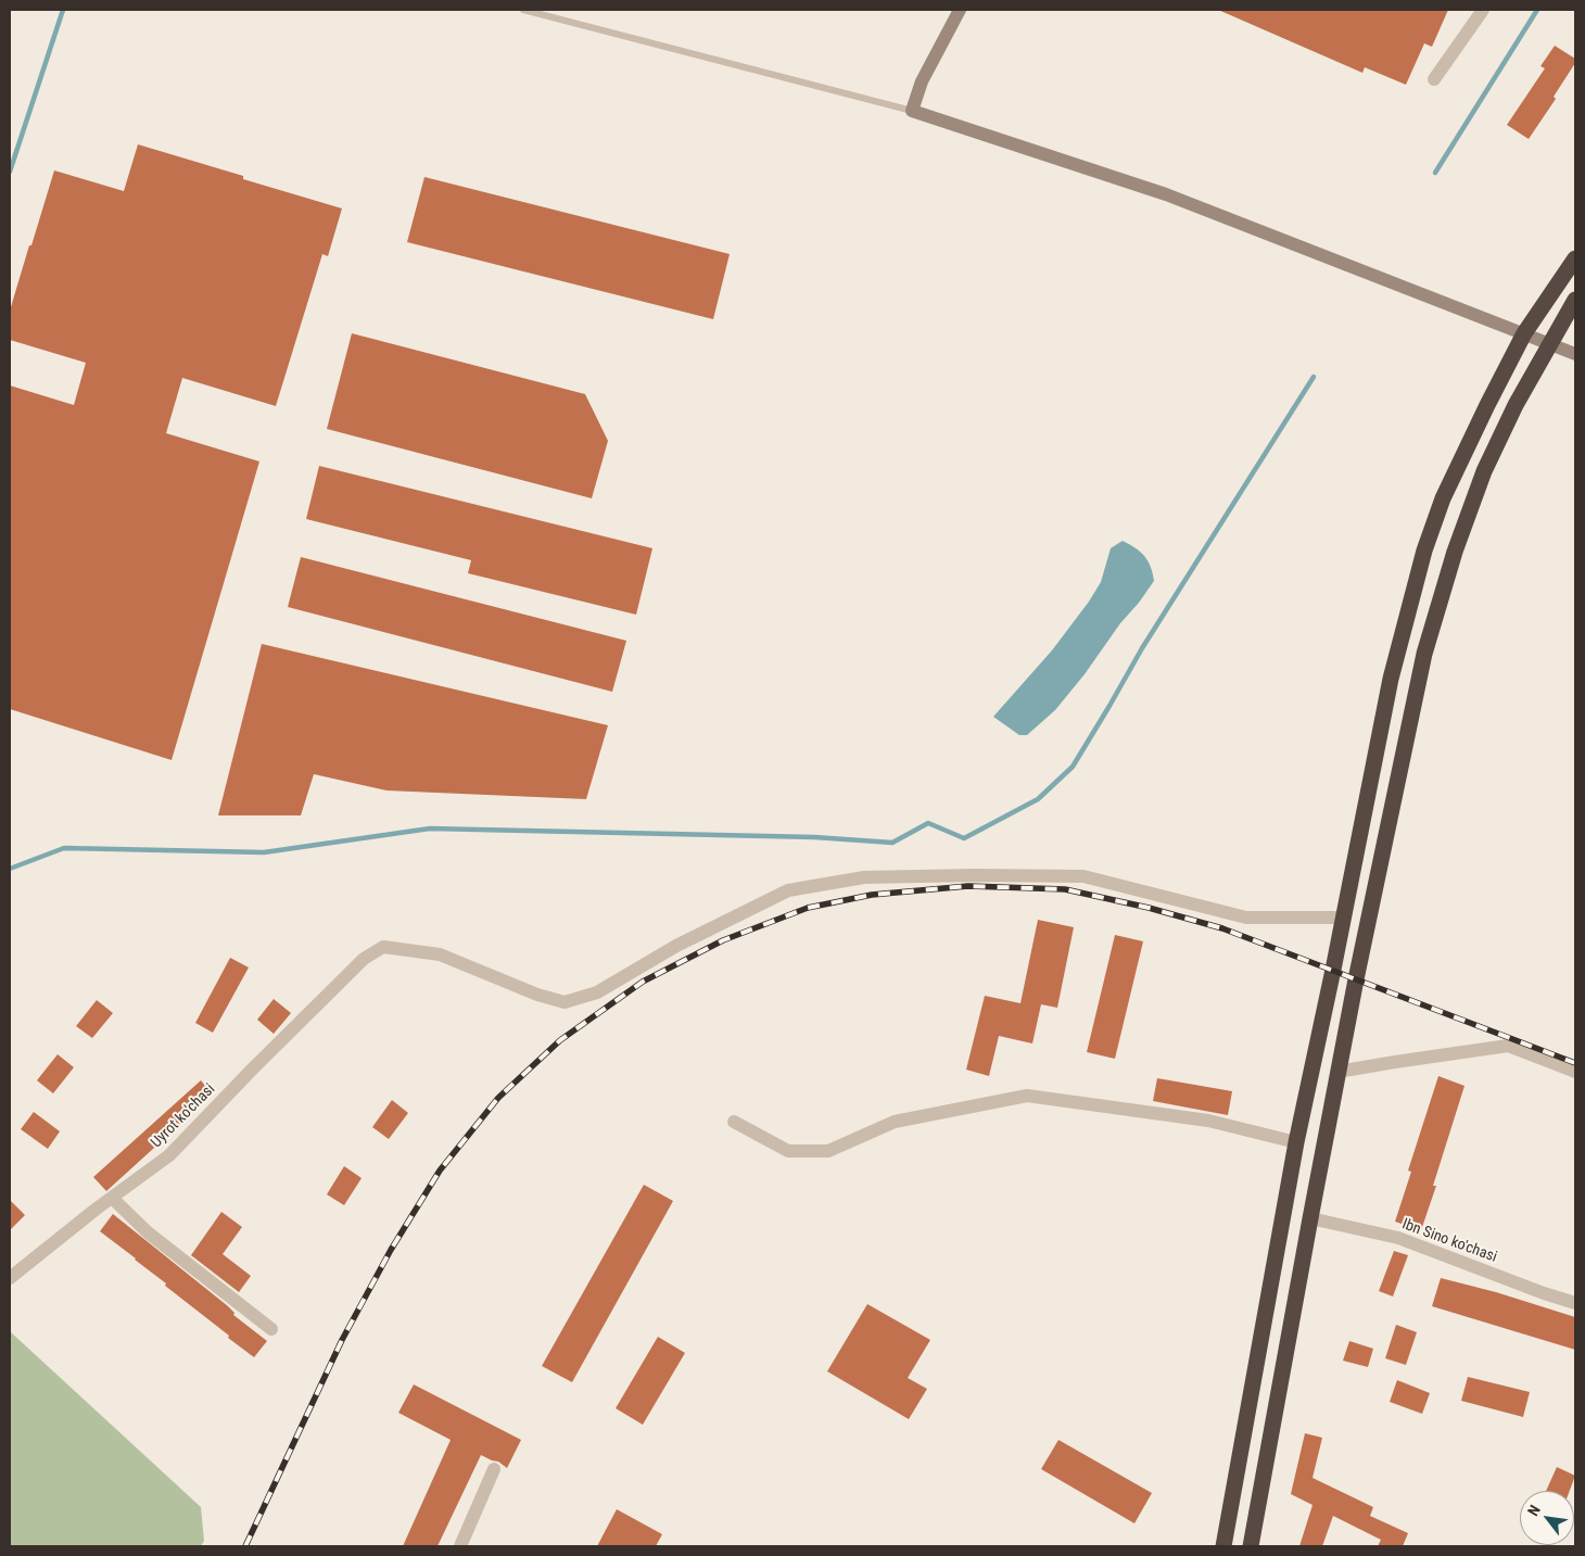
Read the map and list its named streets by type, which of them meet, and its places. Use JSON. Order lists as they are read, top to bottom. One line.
{"streets":{"street":["Uyrot ko'chasi","Ibn Sino ko'chasi"]},"north":"top left"}
